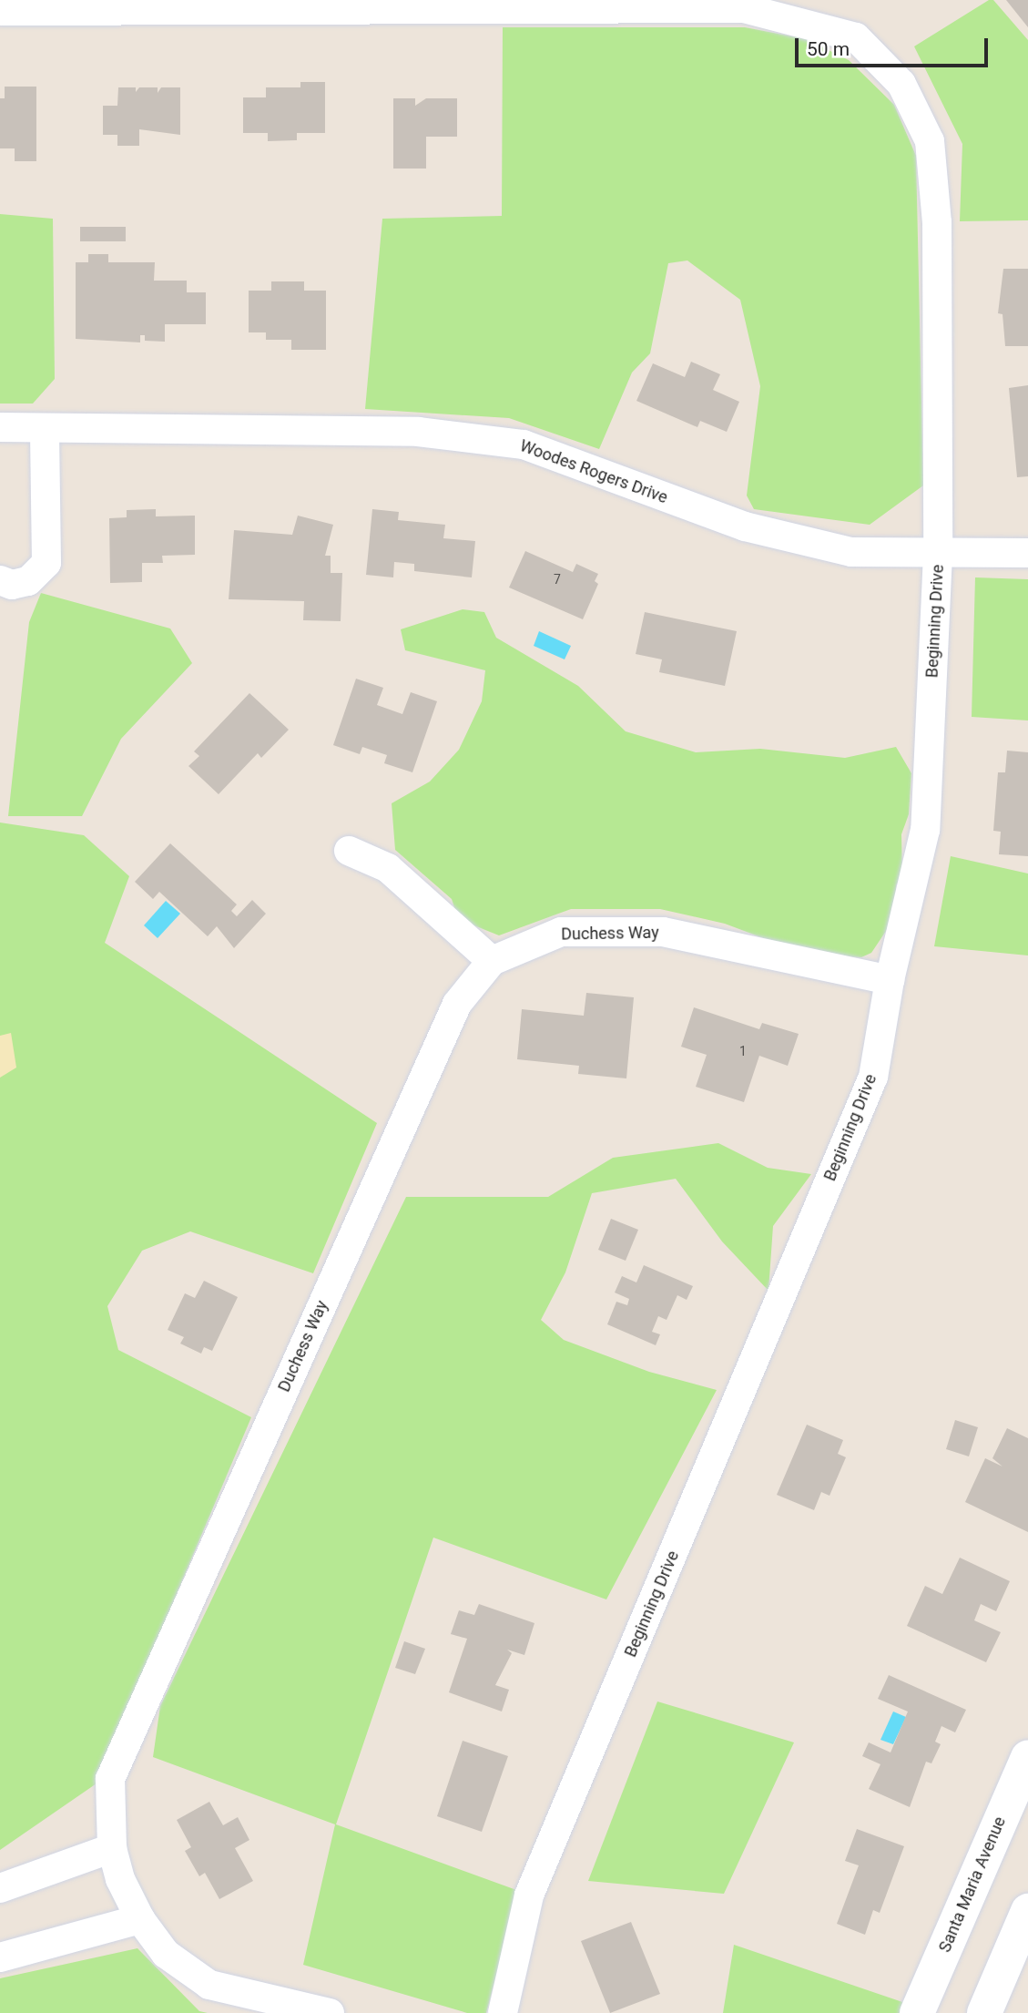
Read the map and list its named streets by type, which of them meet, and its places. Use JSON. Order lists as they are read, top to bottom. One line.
{"streets":{"street":["Woodes Rogers Drive","Beginning Drive","Duchess Way","Santa Maria Avenue"]},"crossings":[["Woodes Rogers Drive","Beginning Drive"],["Beginning Drive","Duchess Way"]],"house_numbers":["7","1"],"scale_bar":"50 m"}
